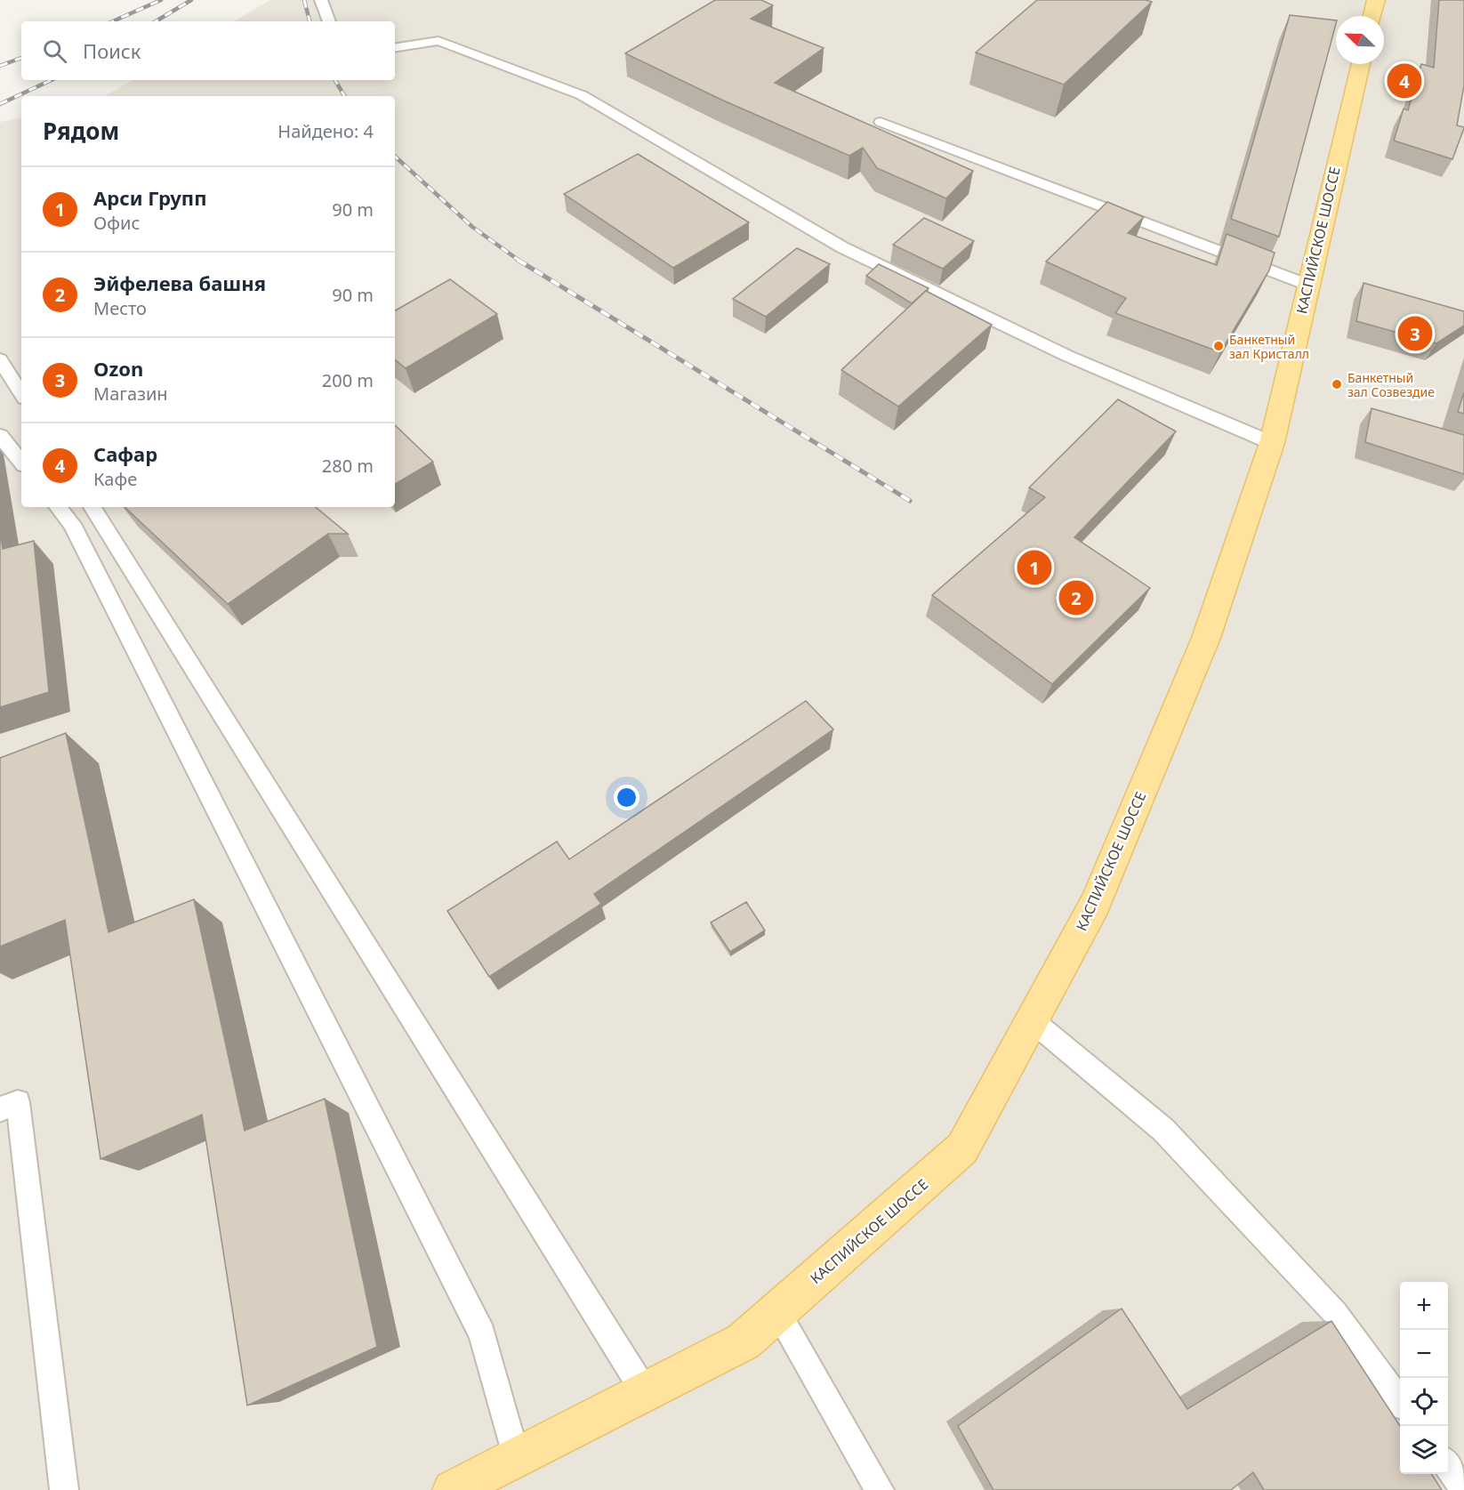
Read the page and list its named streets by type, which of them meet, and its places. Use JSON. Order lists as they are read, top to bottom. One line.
{"streets":{"main road":["КАСПИЙСКОЕ ШОССЕ"]},"places":["Банкетный зал Кристалл","Банкетный зал Созвездие"],"north":"top left","page":{"search":"Поиск","pins":["4","3","1","2"],"heading":["Рядом","Найдено: 4"],"list":[{"mark":"1","name":"Арси Групп","note":"Офис","value":"90 m"},{"mark":"2","name":"Эйфелева башня","note":"Место","value":"90 m"},{"mark":"3","name":"Ozon","note":"Магазин","value":"200 m"},{"mark":"4","name":"Сафар","note":"Кафе","value":"280 m"}],"map_buttons":["+","−"]}}
